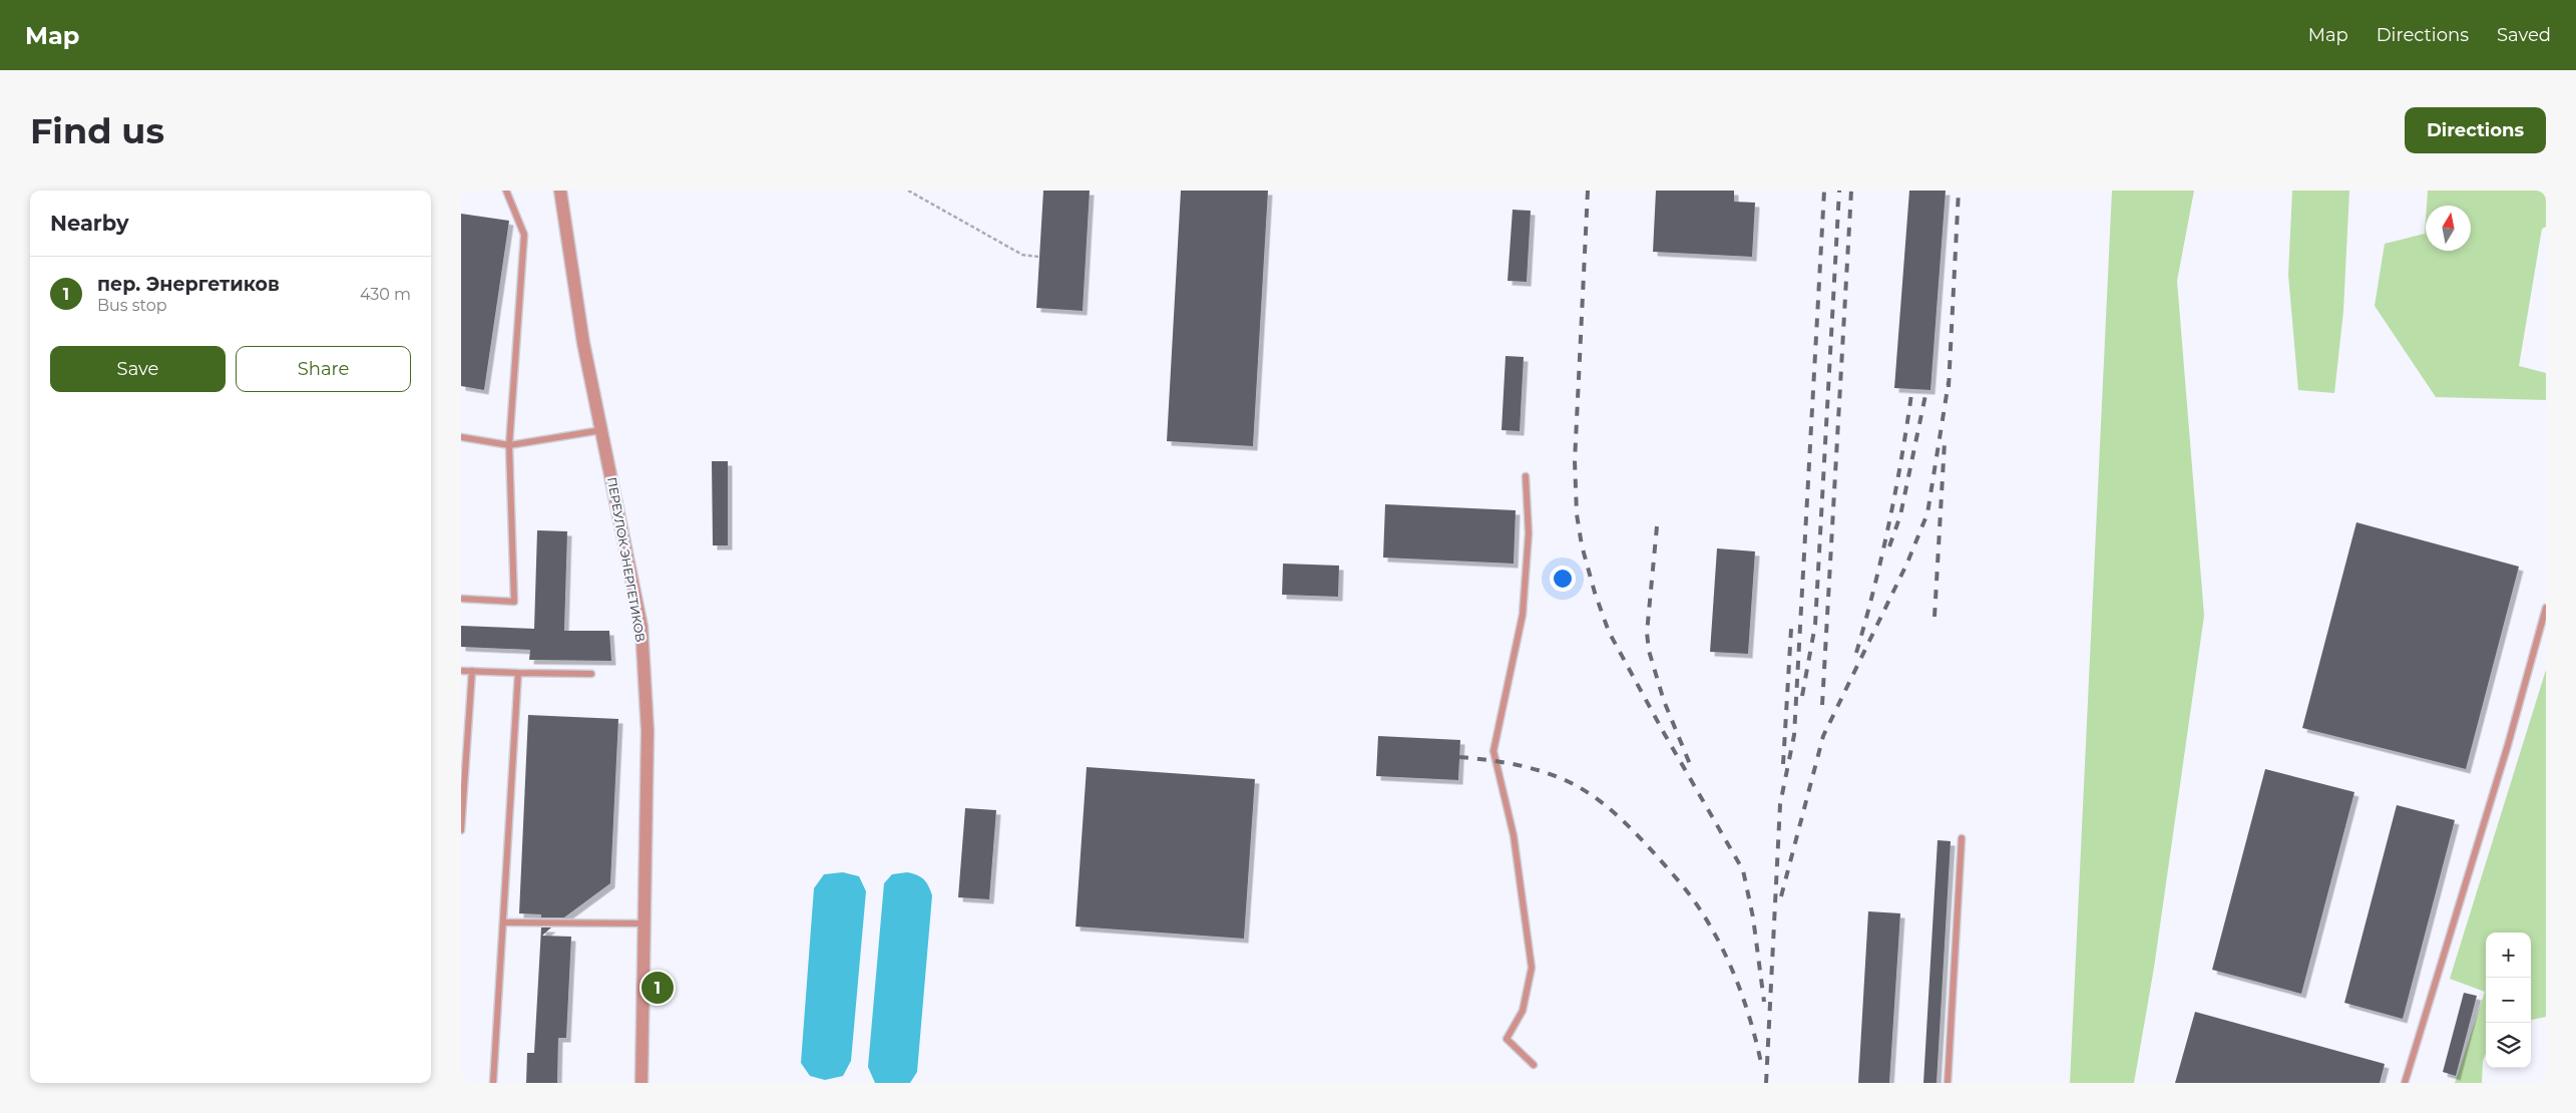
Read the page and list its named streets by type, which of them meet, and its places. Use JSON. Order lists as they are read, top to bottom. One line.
{"streets":{"street":["ПЕРЕУЛОК ЭНЕРГЕТИКОВ"]},"north":"top","page":{"header":"Map","nav":["Map","Directions","Saved"],"buttons":["Directions",["Save","Share"]],"title":"Find us","heading":"Nearby","list":[{"mark":"1","name":"пер. Энергетиков","note":"Bus stop","value":"430 m"}],"map_buttons":["+","−"],"pins":"1"}}
